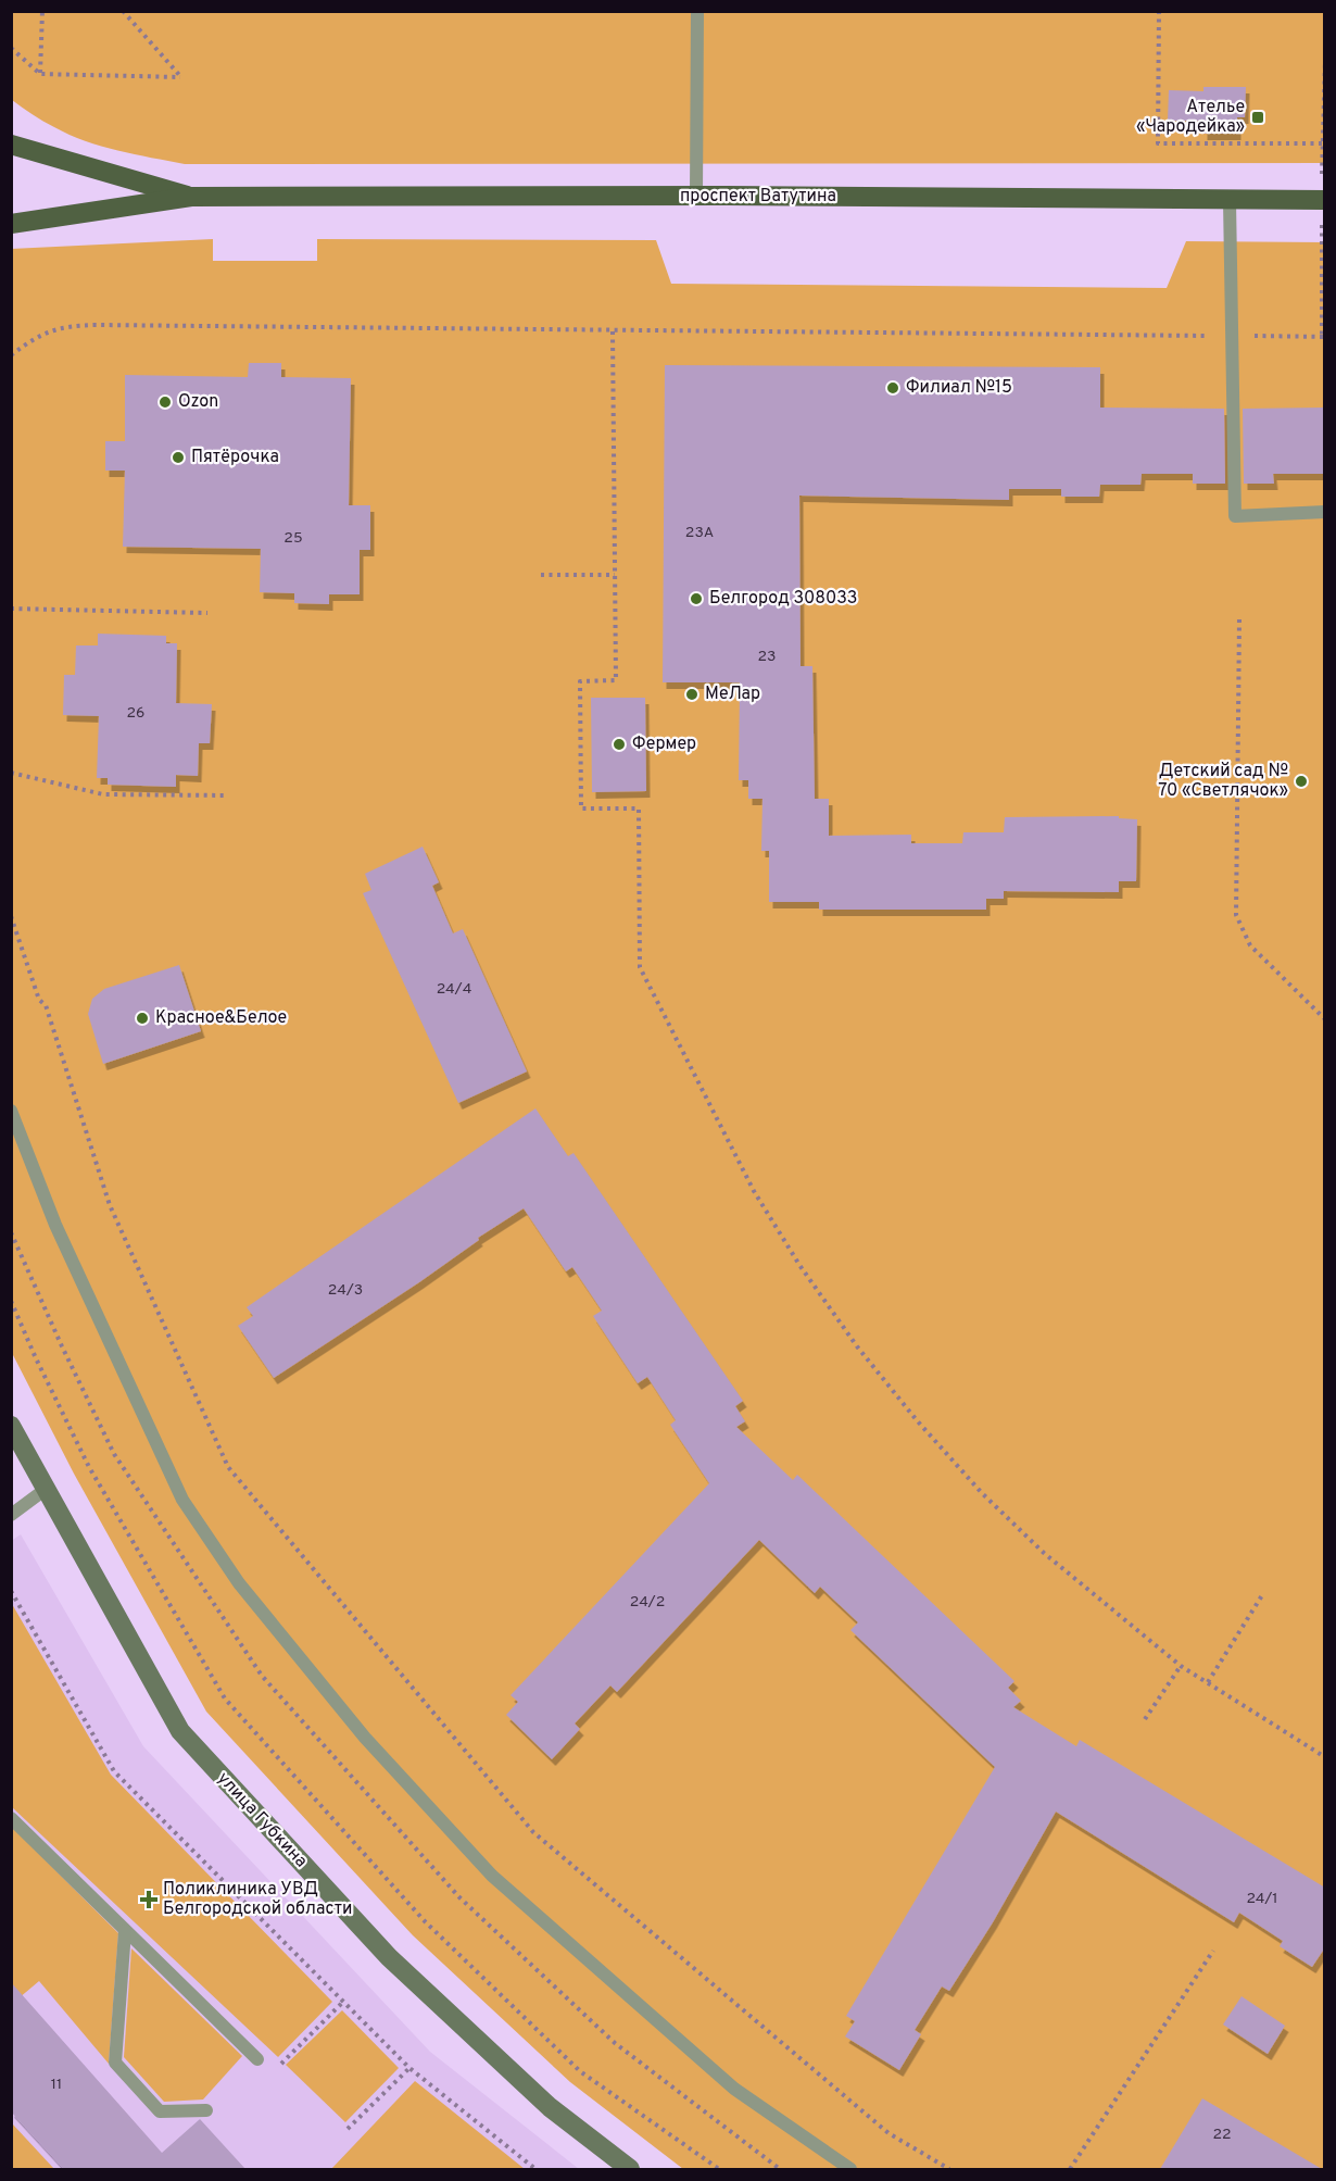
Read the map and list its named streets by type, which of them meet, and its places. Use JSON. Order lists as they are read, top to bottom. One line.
{"streets":{"main road":["проспект Ватутина","улица Губкина"]},"places":{"transit":["Ателье «Чародейка»"],"other":["Филиал №15","Ozon","Пятёрочка","Белгород 308033","МеЛар","Фермер","Детский сад № 70 «Светлячок»","Красное&Белое"],"health":["Поликлиника УВД Белгородской области"]},"house_numbers":["23А","25","23","26","24/4","24/3","24/2","24/1","11","22"]}
